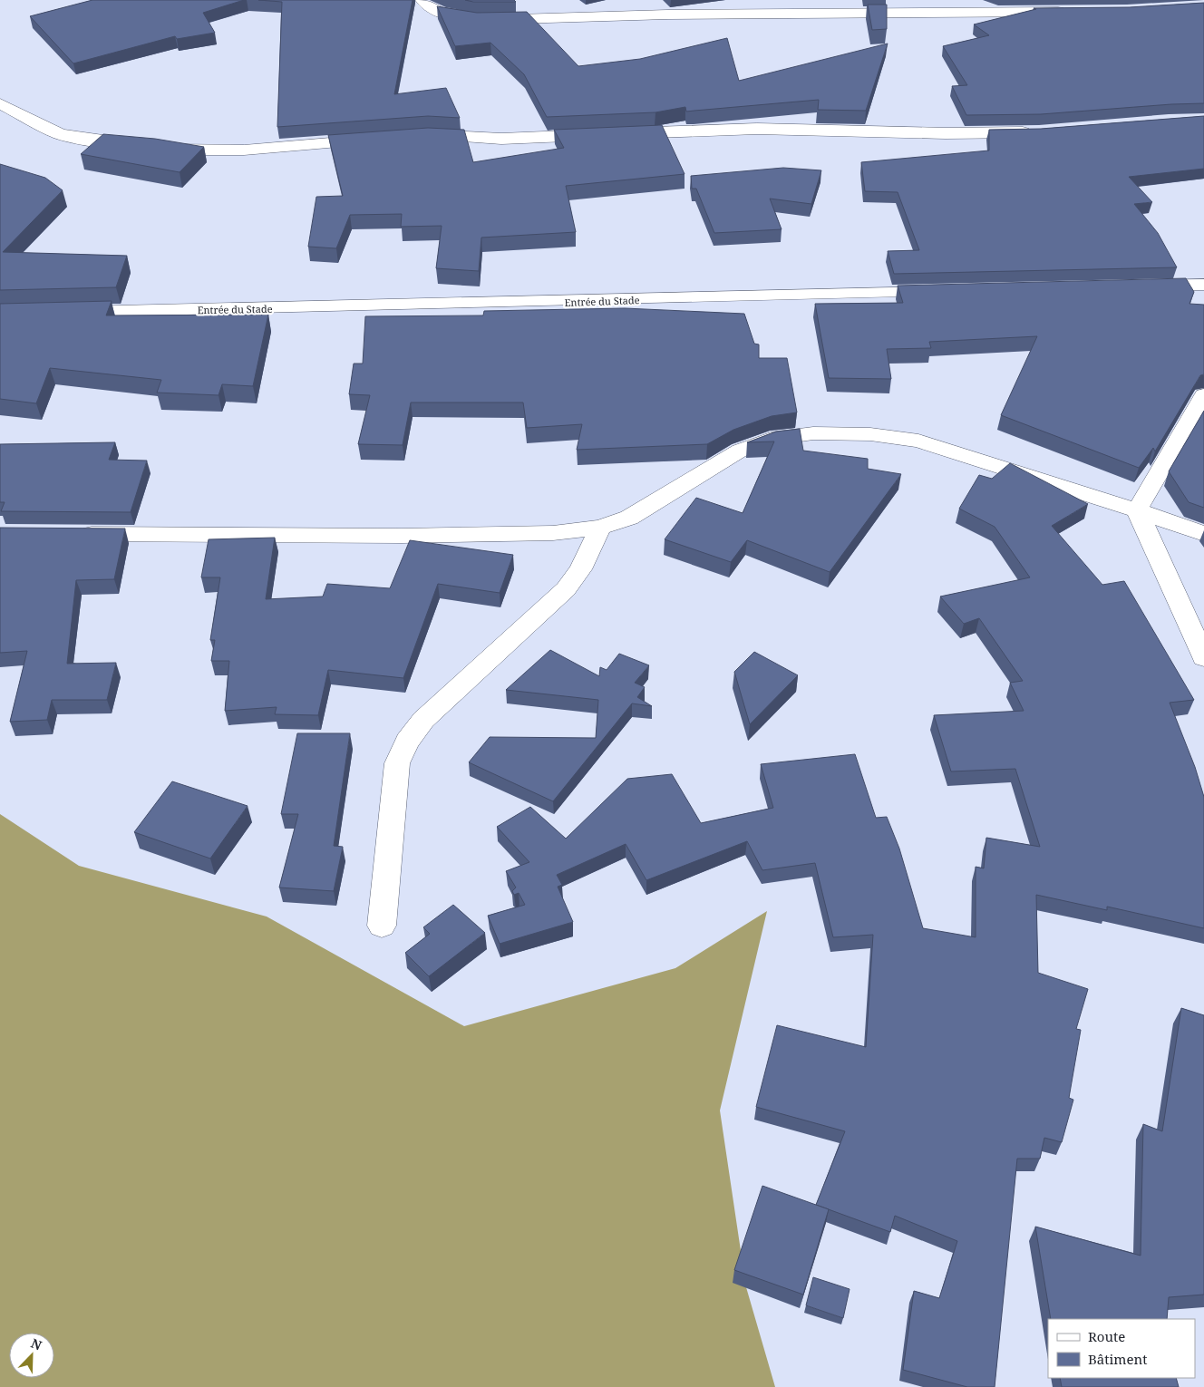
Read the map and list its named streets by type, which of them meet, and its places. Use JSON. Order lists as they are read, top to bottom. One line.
{"streets":{"street":["Entrée du Stade"]},"legend":["Route","Bâtiment"],"north":"top right"}
